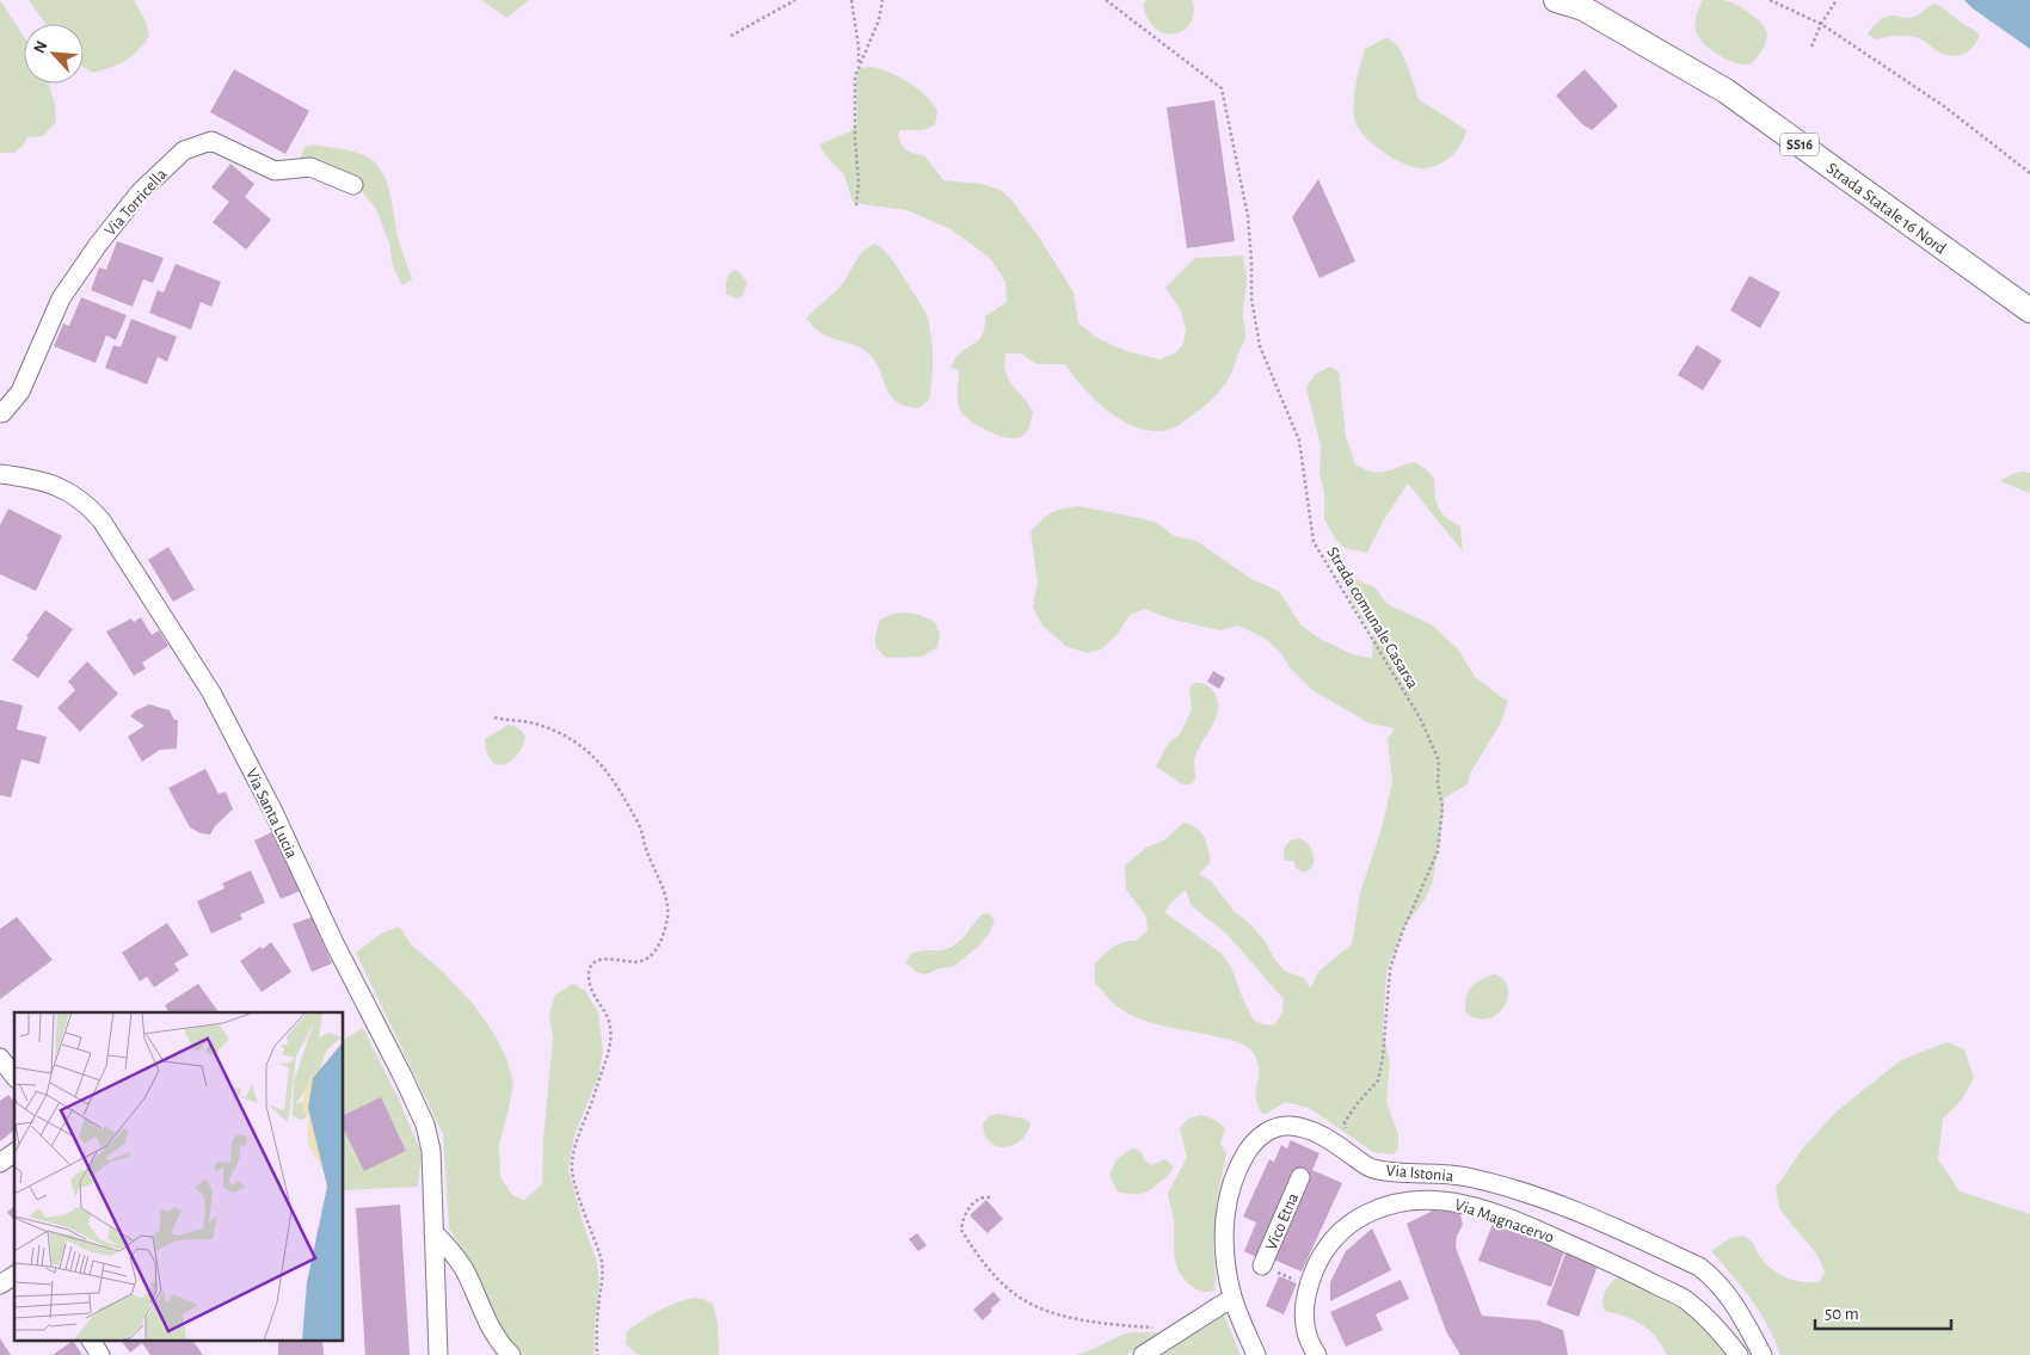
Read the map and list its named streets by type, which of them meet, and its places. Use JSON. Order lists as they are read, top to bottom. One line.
{"streets":{"main road":["SS16","Strada Statale 16 Nord"],"street":["Via Torricella","Via Santa Lucia","Via Istonia","Via Magnacervo","Vico Etna"],"path":["Strada comunale Casarsa"]},"scale_bar":"50 m","north":"top left"}
